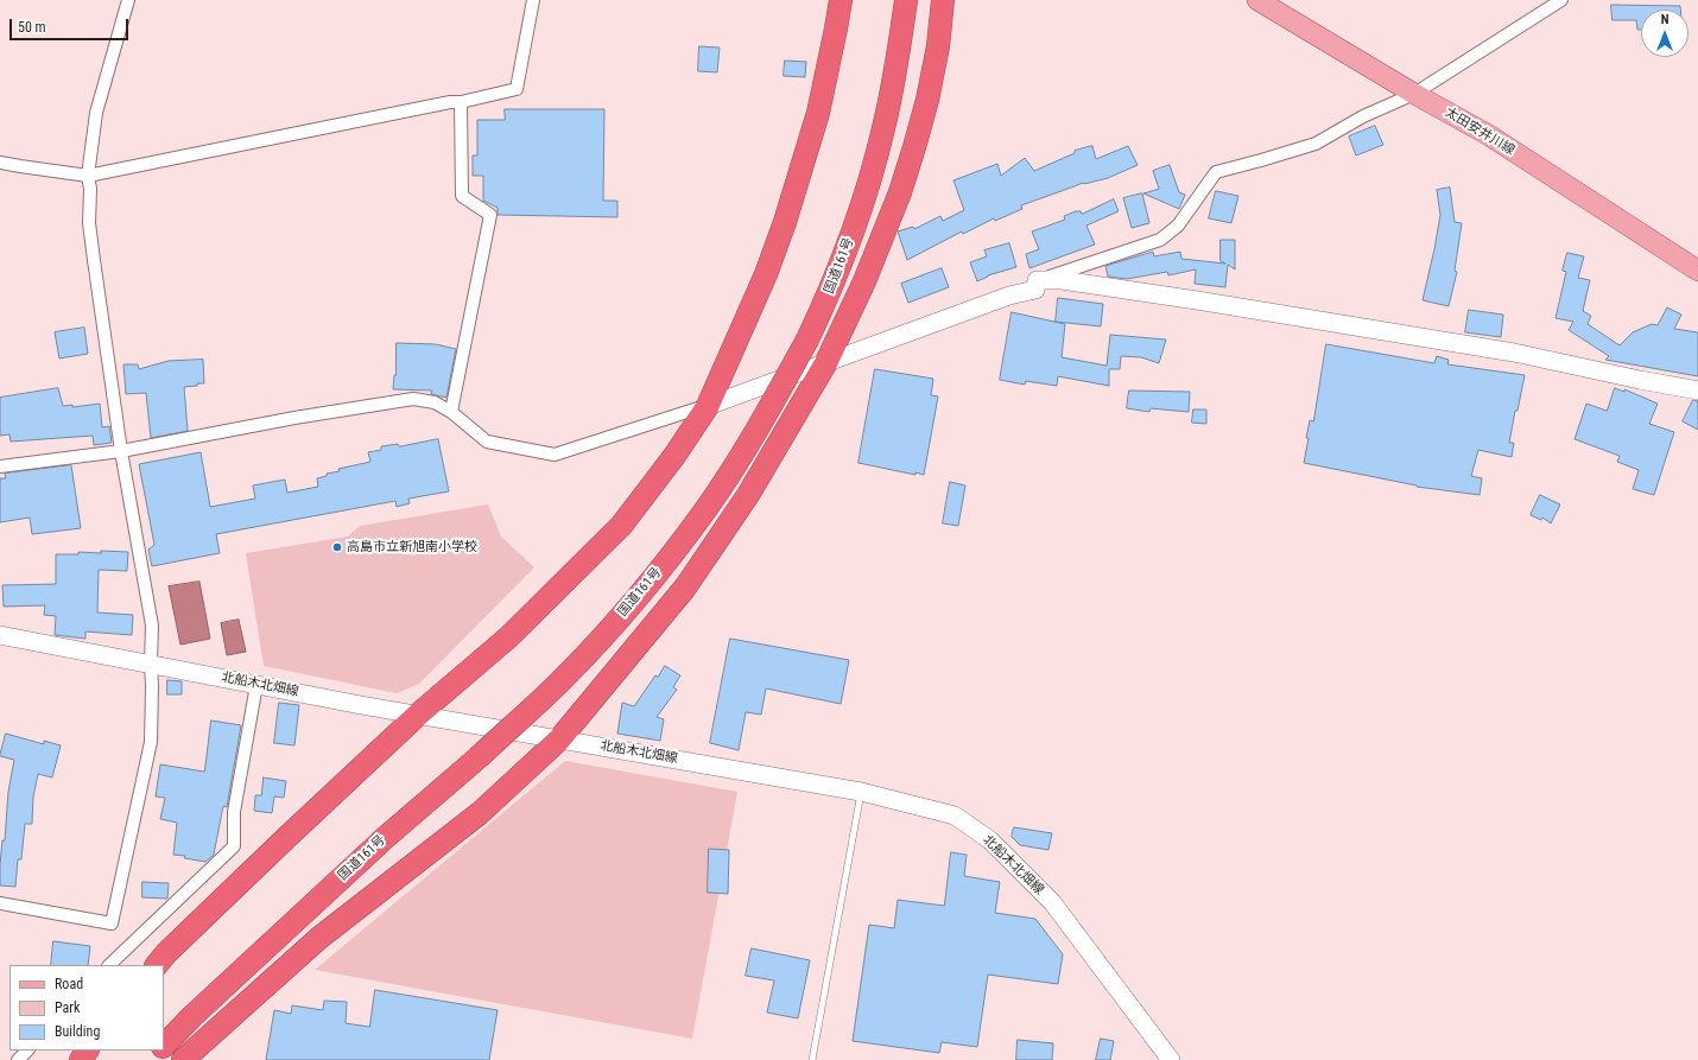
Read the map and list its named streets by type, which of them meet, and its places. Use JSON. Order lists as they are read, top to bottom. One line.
{"streets":{"highway":["国道161号"],"main road":["太田安井川線","北船木北畑線"]},"places":["高島市立新旭南小学校"],"legend":["Road","Park","Building"],"scale_bar":"50 m","north":"top"}
